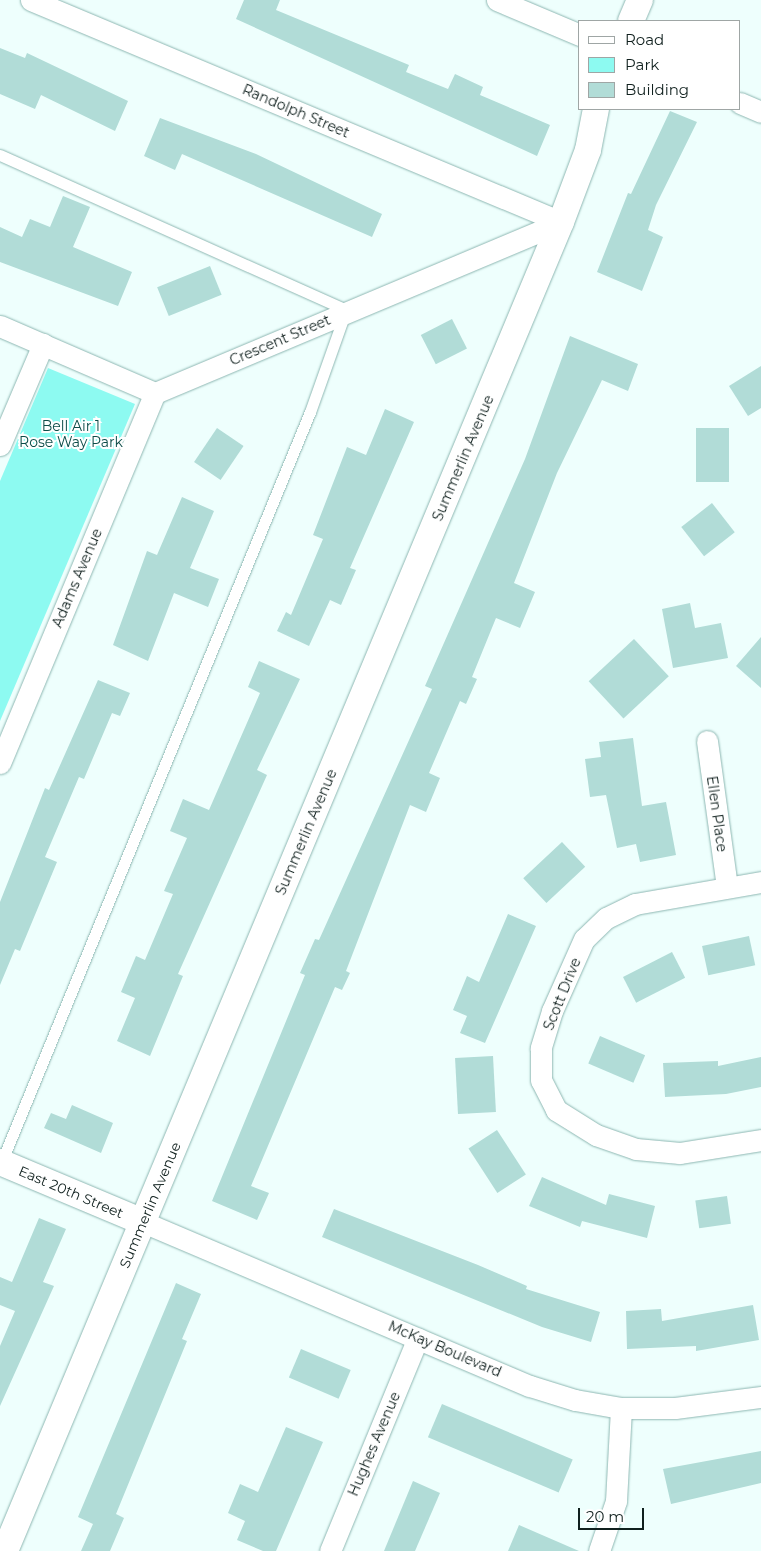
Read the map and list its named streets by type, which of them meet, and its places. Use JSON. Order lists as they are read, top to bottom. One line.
{"streets":{"street":["Randolph Street","Crescent Street","Summerlin Avenue","Adams Avenue","Ellen Place","Scott Drive","East 20th Street","McKay Boulevard","Hughes Avenue"]},"crossings":[["Randolph Street","Crescent Street"],["Randolph Street","Summerlin Avenue"],["Crescent Street","Summerlin Avenue"],["Crescent Street","Adams Avenue"],["Summerlin Avenue","East 20th Street"],["Summerlin Avenue","McKay Boulevard"],["Ellen Place","Scott Drive"],["East 20th Street","McKay Boulevard"],["McKay Boulevard","Hughes Avenue"]],"parks":["Bell Air 1 Rose Way Park"],"legend":["Road","Park","Building"],"scale_bar":"20 m"}
